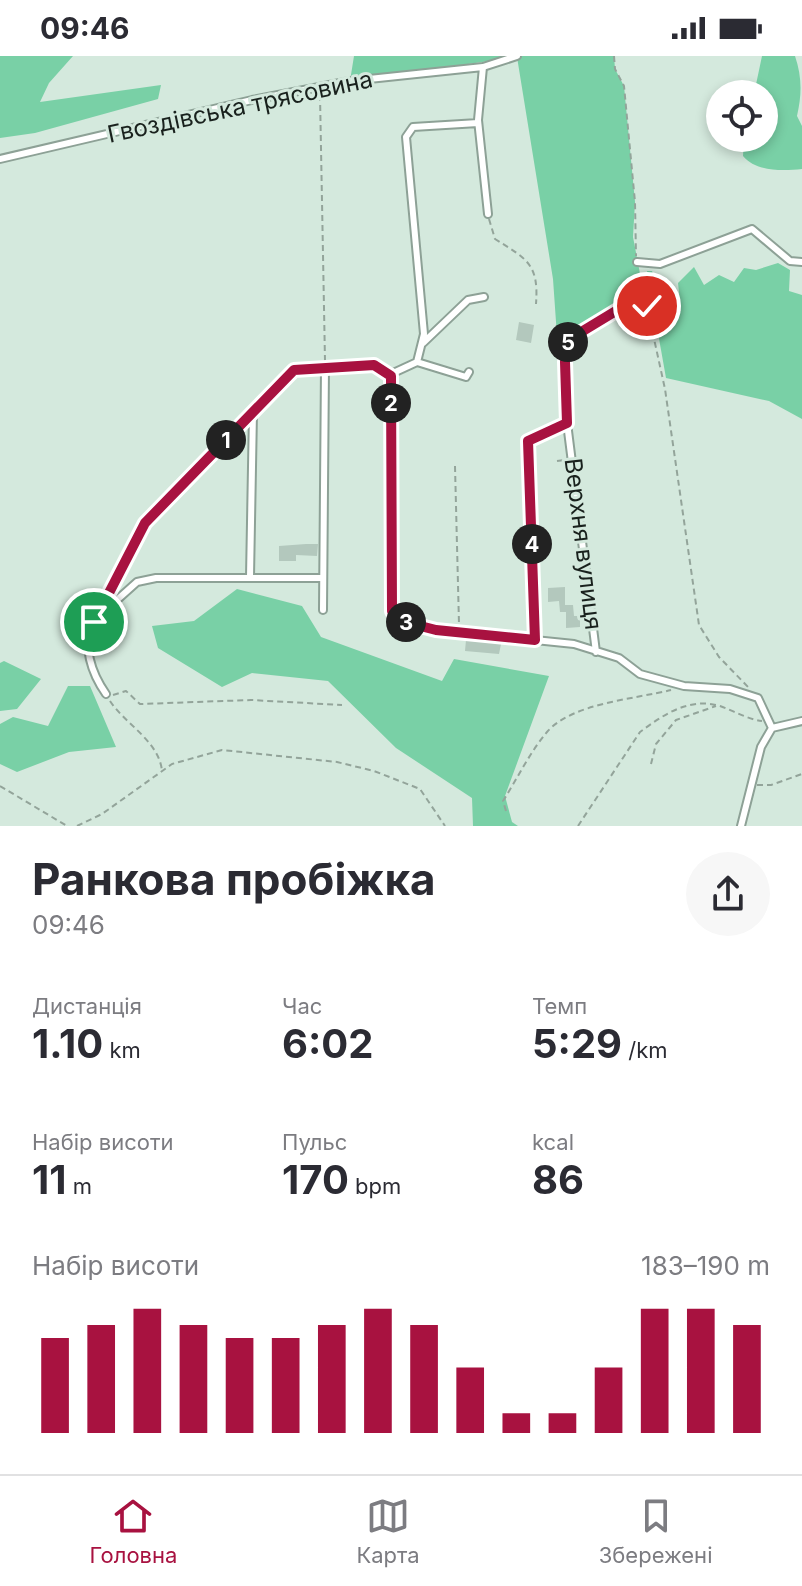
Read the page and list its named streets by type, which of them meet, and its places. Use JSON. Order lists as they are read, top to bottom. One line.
{"streets":{"street":["Гвоздівська трясовина","Верхня вулиця"]},"page":{"status":"09:46","pins":["5","2","1","4","3"],"heading":["Ранкова пробіжка","09:46"],"stats":[["Дистанція","1.10 km"],["Час","6:02"],["Темп","5:29 /km"],["Набір висоти","11 m"],["Пульс","170 bpm"],["kcal","86"]],"chart":["Набір висоти","183–190 m"],"tabs":["Головна","Карта","Збережені"]}}
